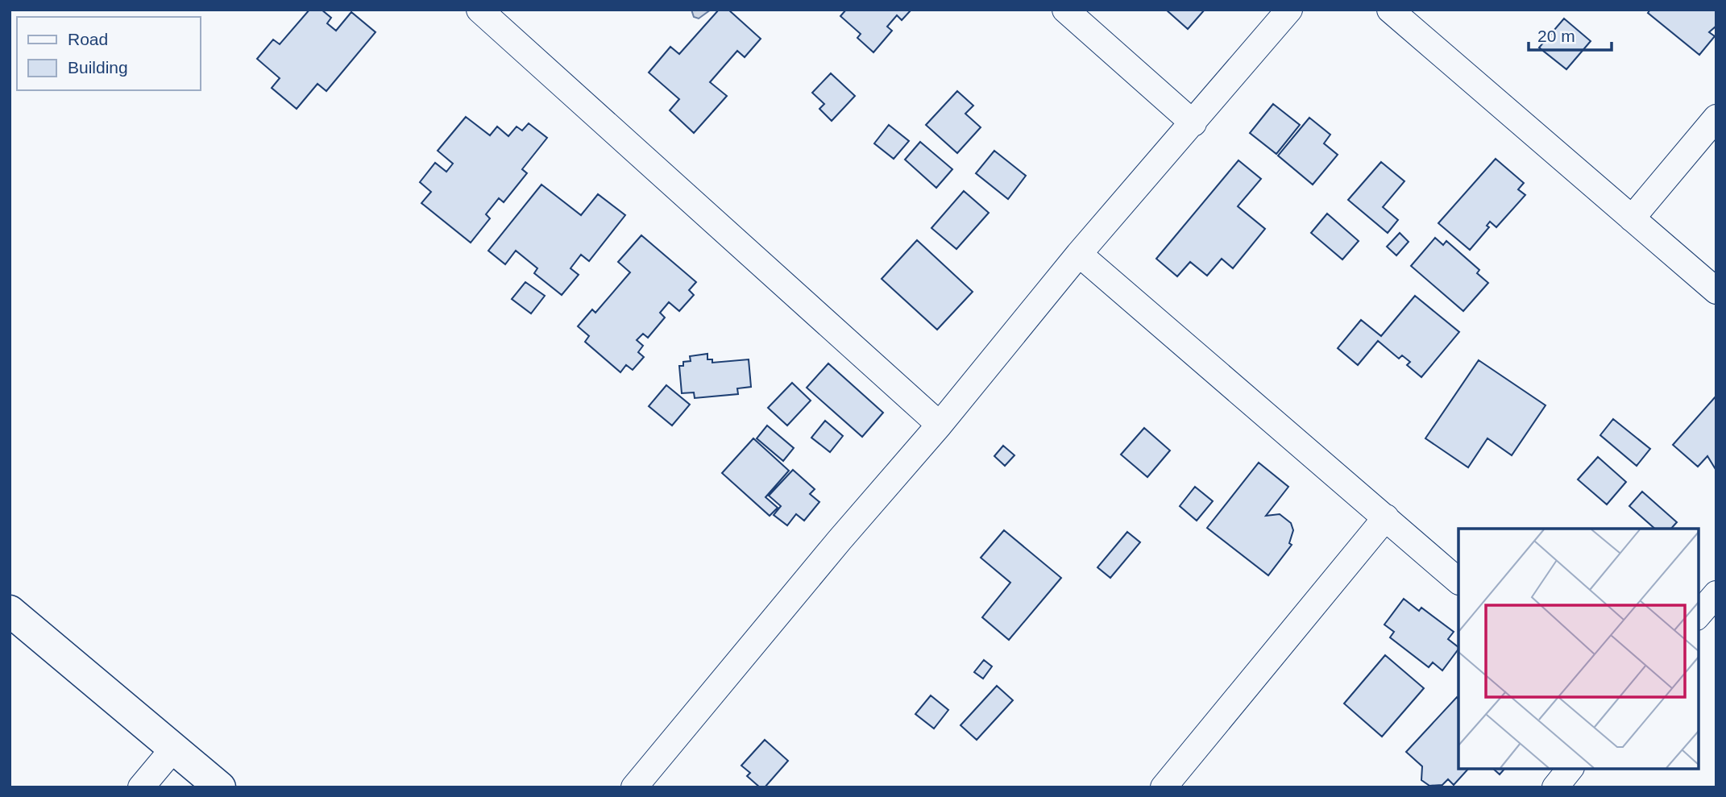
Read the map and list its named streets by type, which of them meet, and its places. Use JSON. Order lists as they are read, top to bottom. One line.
{"legend":["Road","Building"],"scale_bar":"20 m"}
